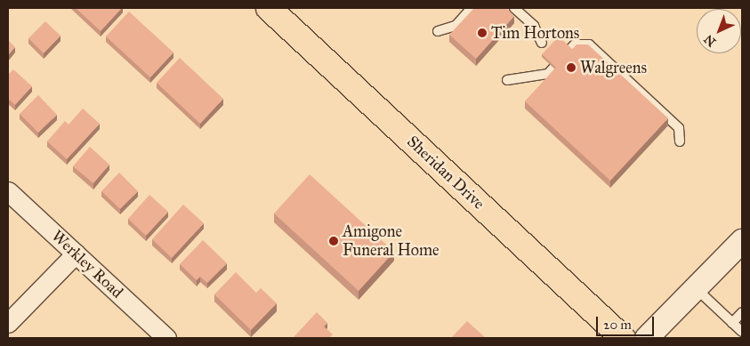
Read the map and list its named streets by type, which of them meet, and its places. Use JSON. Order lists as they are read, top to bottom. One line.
{"streets":{"main road":["Sheridan Drive"],"street":["Werkley Road"]},"places":["Tim Hortons","Walgreens","Amigone Funeral Home"],"scale_bar":"20 m","north":"bottom left"}
